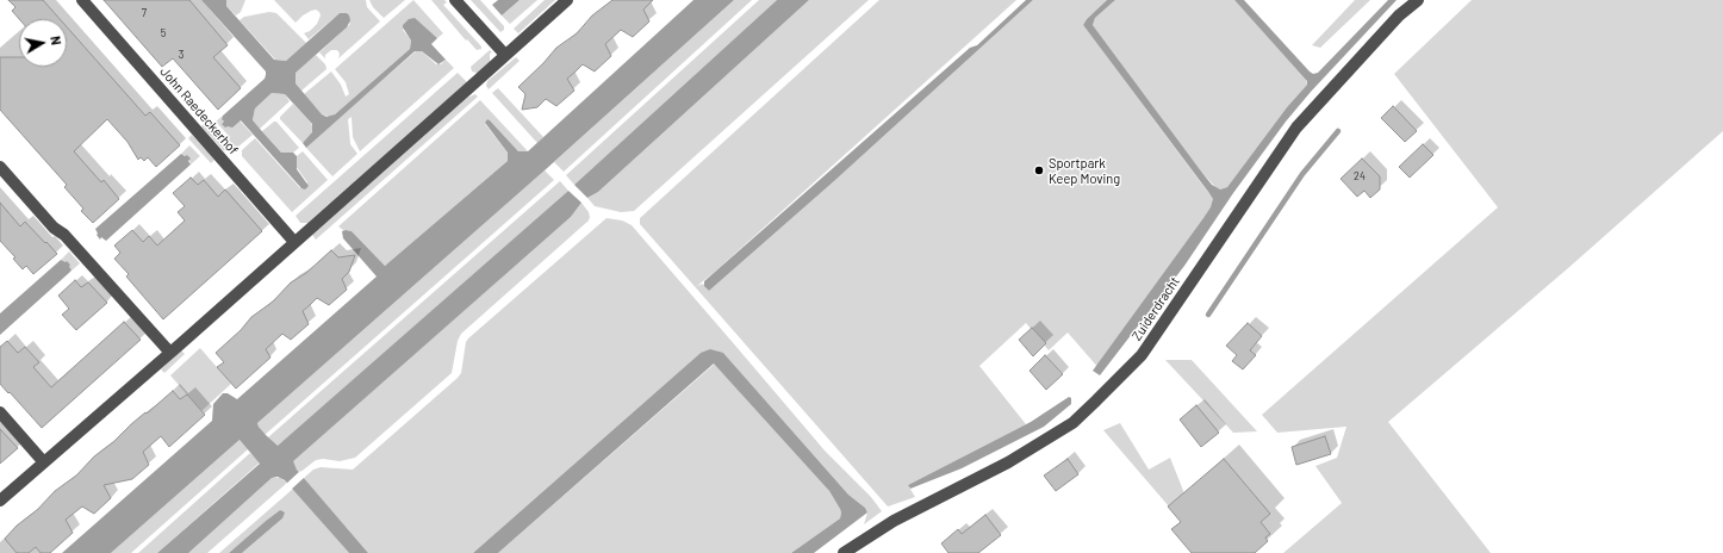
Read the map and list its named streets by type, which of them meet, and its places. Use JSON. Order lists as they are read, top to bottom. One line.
{"streets":{"street":["John Raedeckerhof","Zuiderdracht"]},"places":["Sportpark Keep Moving"],"house_numbers":["7","5","3","24"],"north":"right"}
